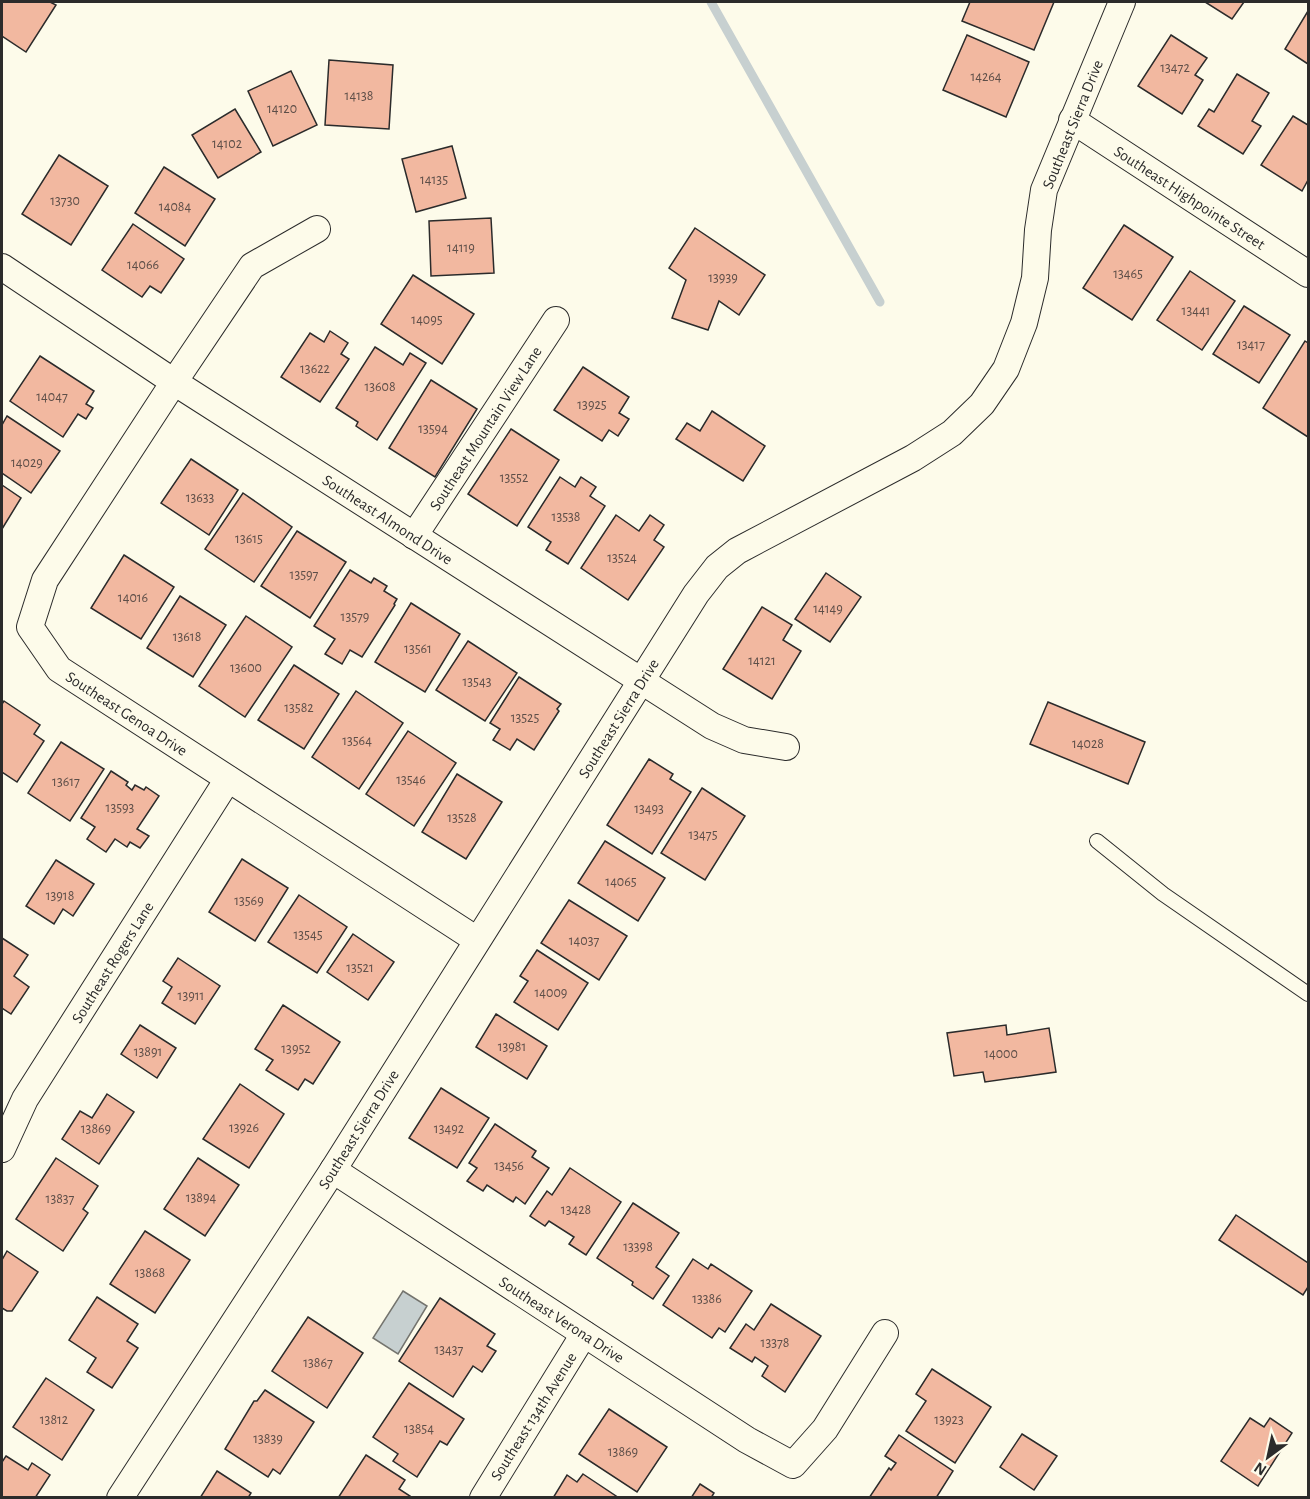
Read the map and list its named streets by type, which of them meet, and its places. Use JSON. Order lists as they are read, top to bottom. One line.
{"streets":{"street":["Southeast Sierra Drive","Southeast Highpointe Street","Southeast Mountain View Lane","Southeast Almond Drive","Southeast Genoa Drive","Southeast Rogers Lane","Southeast Verona Drive","Southeast 134th Avenue"]},"crossings":[["Southeast Sierra Drive","Southeast Highpointe Street"],["Southeast Sierra Drive","Southeast Almond Drive"],["Southeast Sierra Drive","Southeast Genoa Drive"],["Southeast Sierra Drive","Southeast Verona Drive"],["Southeast Mountain View Lane","Southeast Almond Drive"],["Southeast Almond Drive","Southeast Genoa Drive"],["Southeast Genoa Drive","Southeast Rogers Lane"],["Southeast Verona Drive","Southeast 134th Avenue"]],"house_numbers":["13472","14264","14138","14120","14102","14135","13730","14084","14119","14066","13465","13939","13441","14095","13417","13622","13608","14047","13925","13594","14029","13552","13633","13538","13615","13524","13597","14016","14149","13579","13618","13561","14121","13600","13543","13582","13525","13564","14028","13546","13617","13593","13493","13528","13475","14065","13918","13569","13545","14037","13521","14009","13911","13981","13952","13891","14000","13926","13869","13492","13456","13894","13837","13428","13398","13868","13386","13378","13437","13867","13812","13923","13854","13839","13869"],"north":"bottom left"}
